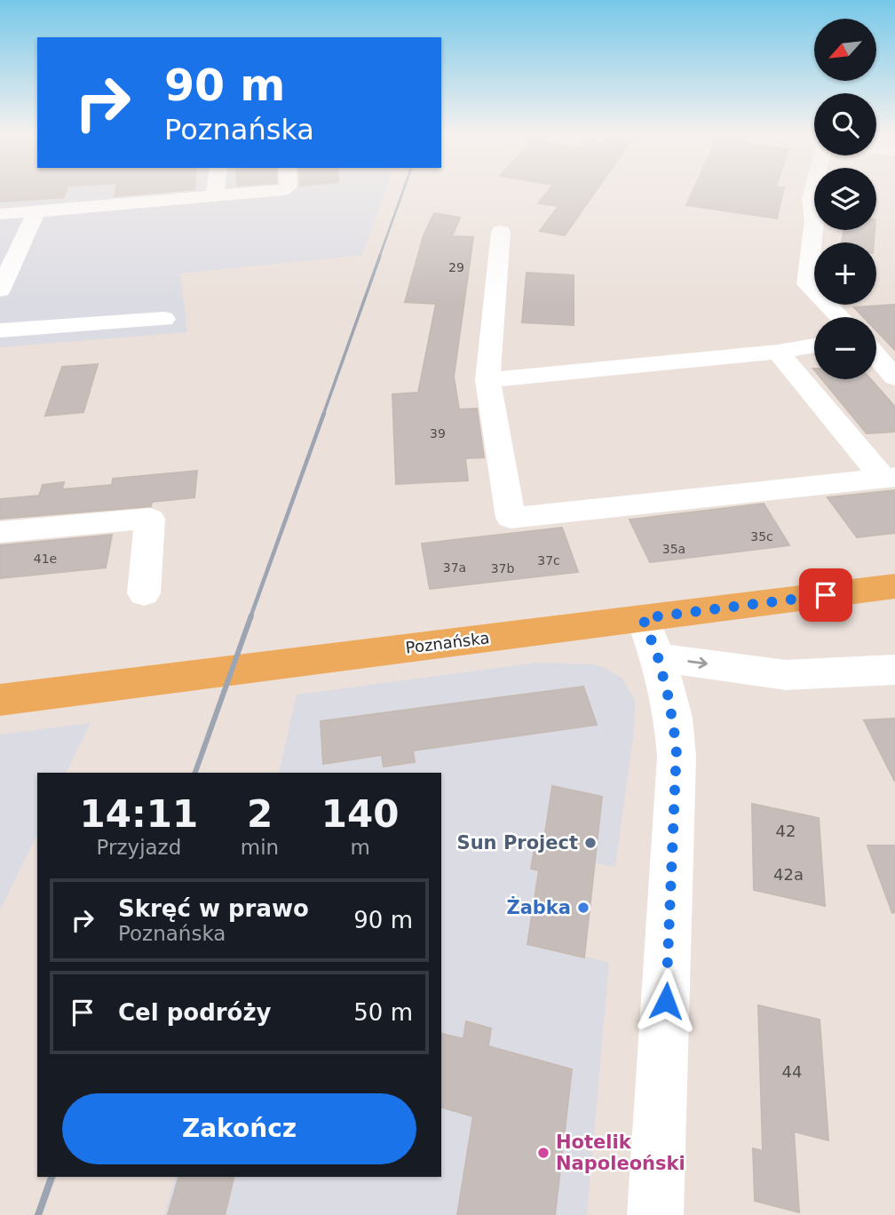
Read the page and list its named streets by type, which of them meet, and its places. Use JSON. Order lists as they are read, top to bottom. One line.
{"streets":{"main road":["Poznańska"]},"places":["Sun Project","Żabka","Hotelik Napoleoński"],"house_numbers":["29","39","35c","35a","41e","37c","37a","37b","42","42a","44"],"north":"bottom left","page":{"map_buttons":["+","−"],"turn":["90 m","Poznańska"],"eta":["14:11","Przyjazd","2","min","140","m"],"list":[{"name":"Skręć w prawo","note":"Poznańska","value":"90 m"},{"name":"Cel podróży","value":"50 m"}],"buttons":"Zakończ"}}
